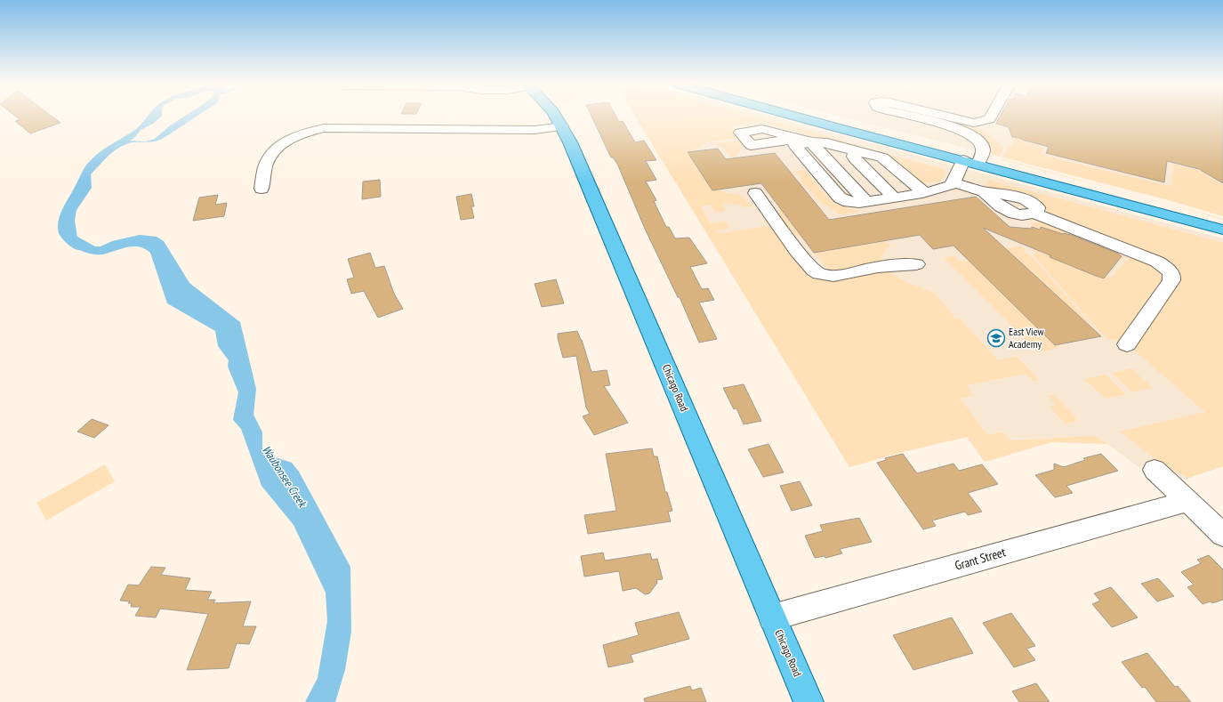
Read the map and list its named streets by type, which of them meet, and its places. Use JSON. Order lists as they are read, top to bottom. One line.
{"streets":{"main road":["Chicago Road"],"street":["Grant Street"]},"crossings":[["Chicago Road","Grant Street"]],"water":["Waubonsee Creek"],"places":{"school or university":["East View Academy"]}}
